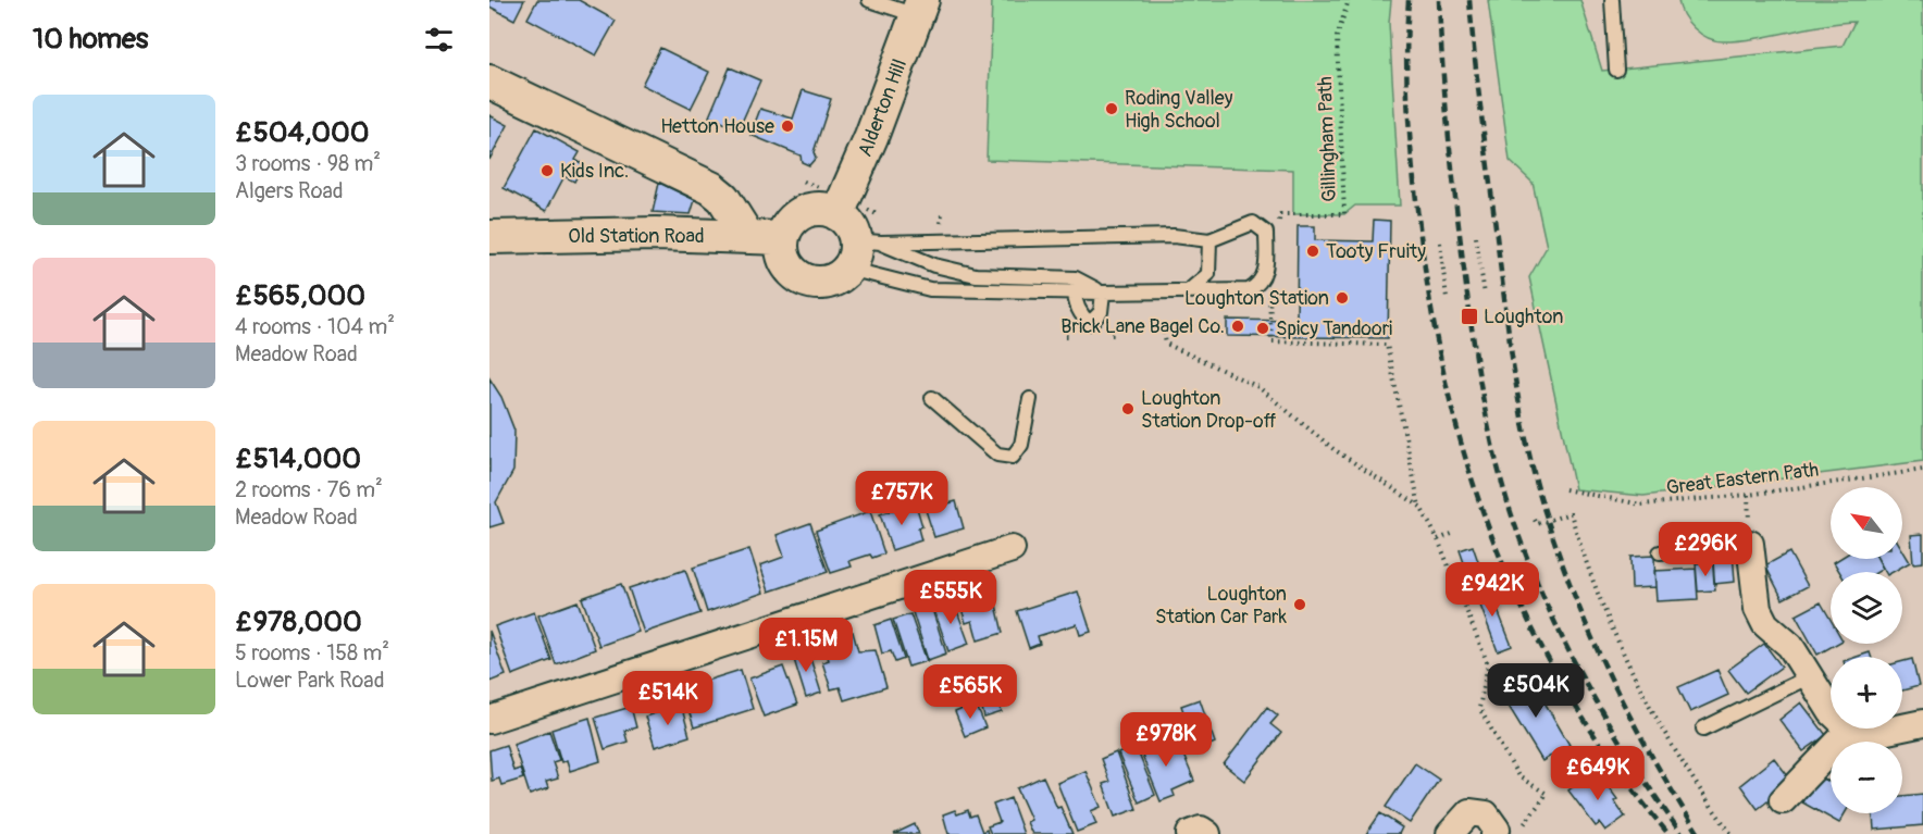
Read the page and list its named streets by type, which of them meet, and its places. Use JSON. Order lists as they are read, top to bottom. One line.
{"streets":{"street":["Alderton Hill","Old Station Road"],"path":["Gillingham Path","Great Eastern Path"]},"crossings":[["Alderton Hill","Old Station Road"]],"places":{"other":["Roding Valley High School","Hetton House","Kids Inc.","Tooty Fruity","Loughton Station","Brick Lane Bagel Co.","Spicy Tandoori","Loughton Station Drop-off","Loughton Station Car Park"],"transit":["Loughton"]},"north":"top left","page":{"heading":"10 homes","list":[{"name":"£504,000","note":"3 rooms · 98 m² · Algers Road"},{"name":"£565,000","note":"4 rooms · 104 m² · Meadow Road"},{"name":"£514,000","note":"2 rooms · 76 m² · Meadow Road"},{"name":"£978,000","note":"5 rooms · 158 m² · Lower Park Road"}],"price":["£757K","£296K","£942K","£555K","£1.15M","£504K","£565K","£514K","£978K","£649K"],"map_buttons":["+","−"]}}
